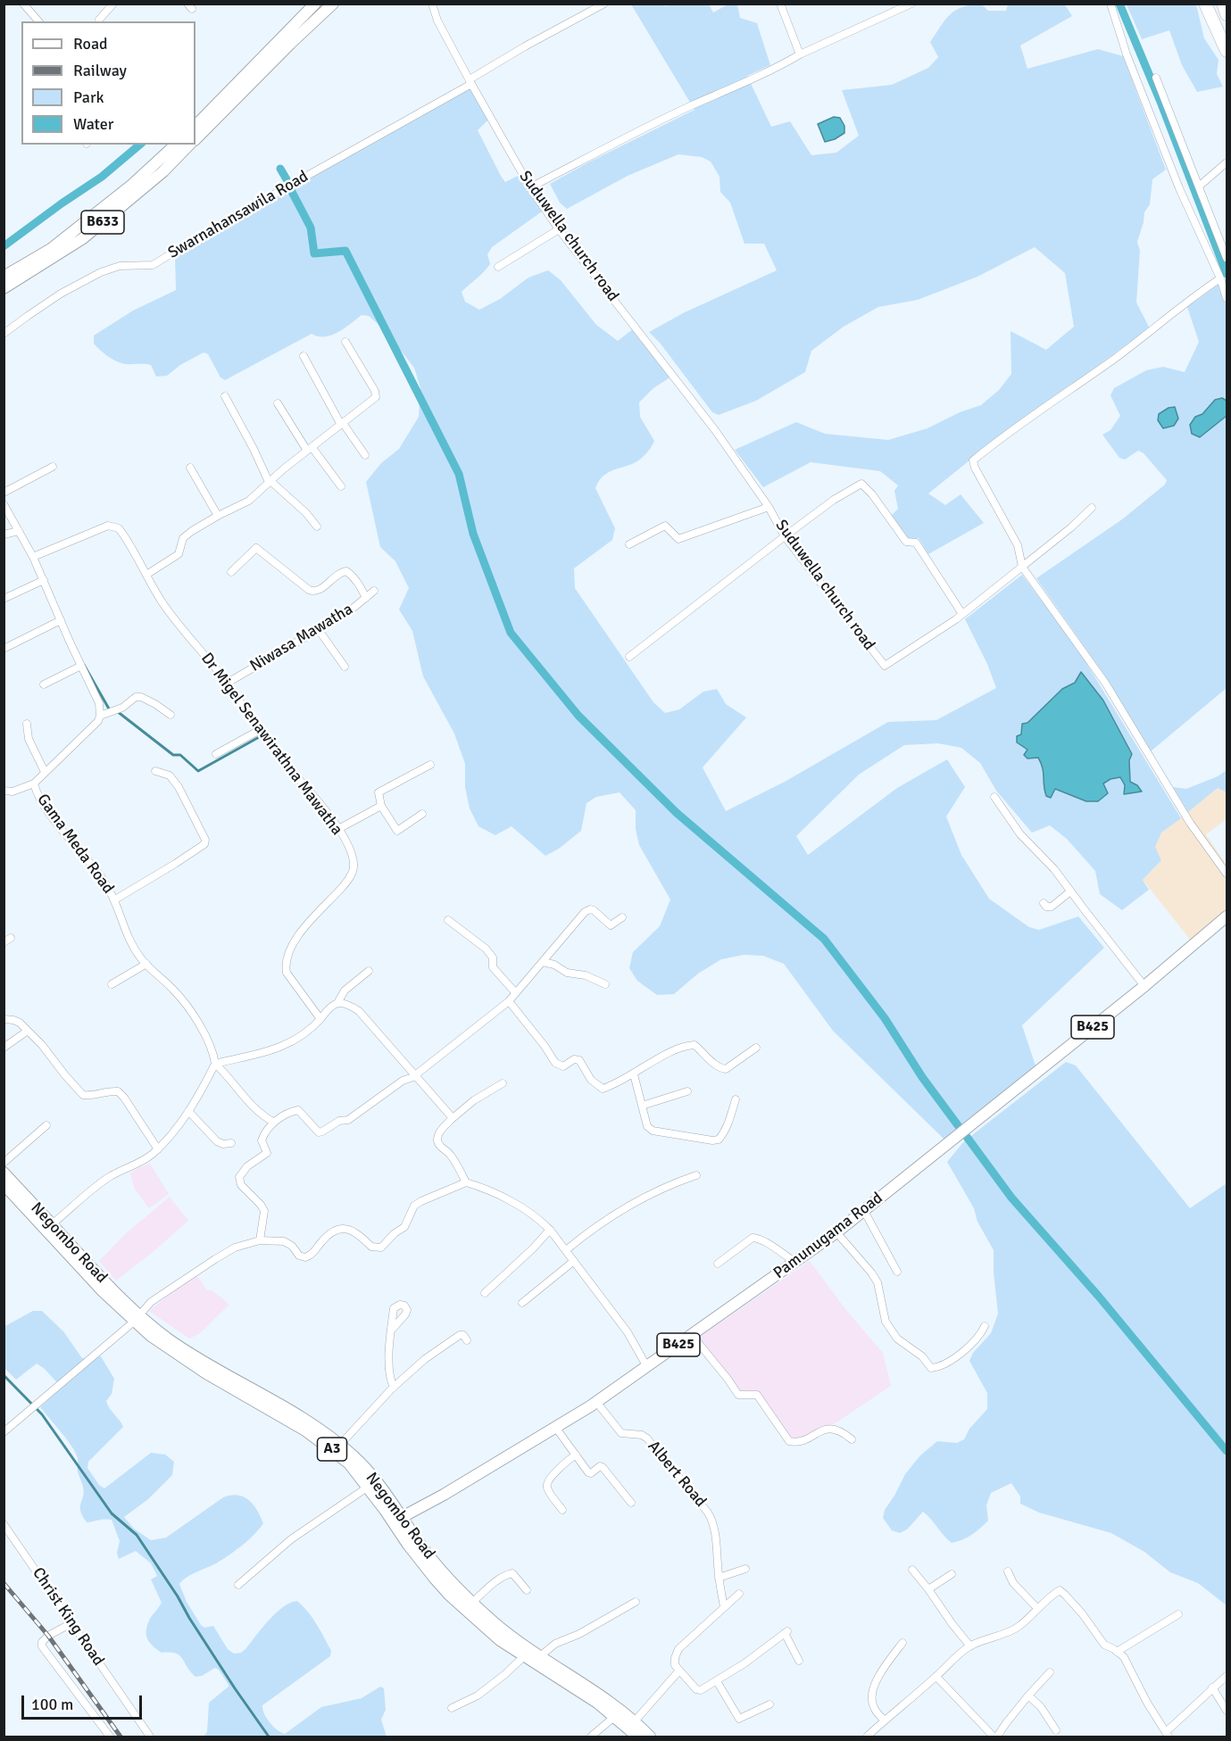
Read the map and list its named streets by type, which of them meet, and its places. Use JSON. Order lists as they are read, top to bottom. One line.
{"streets":{"main road":["B633","B425","Pamunugama Road","Negombo Road","A3"],"street":["Swarnahansawila Road","Suduwella church road","Niwasa Mawatha","Dr Migel Senawirathna Mawatha","Gama Meda Road","Albert Road","Christ King Road"]},"crossings":[["Swarnahansawila Road","Suduwella church road"],["Niwasa Mawatha","Dr Migel Senawirathna Mawatha"],["Pamunugama Road","Negombo Road"],["Pamunugama Road","Albert Road"]],"legend":["Road","Railway","Park","Water"],"scale_bar":"100 m"}
